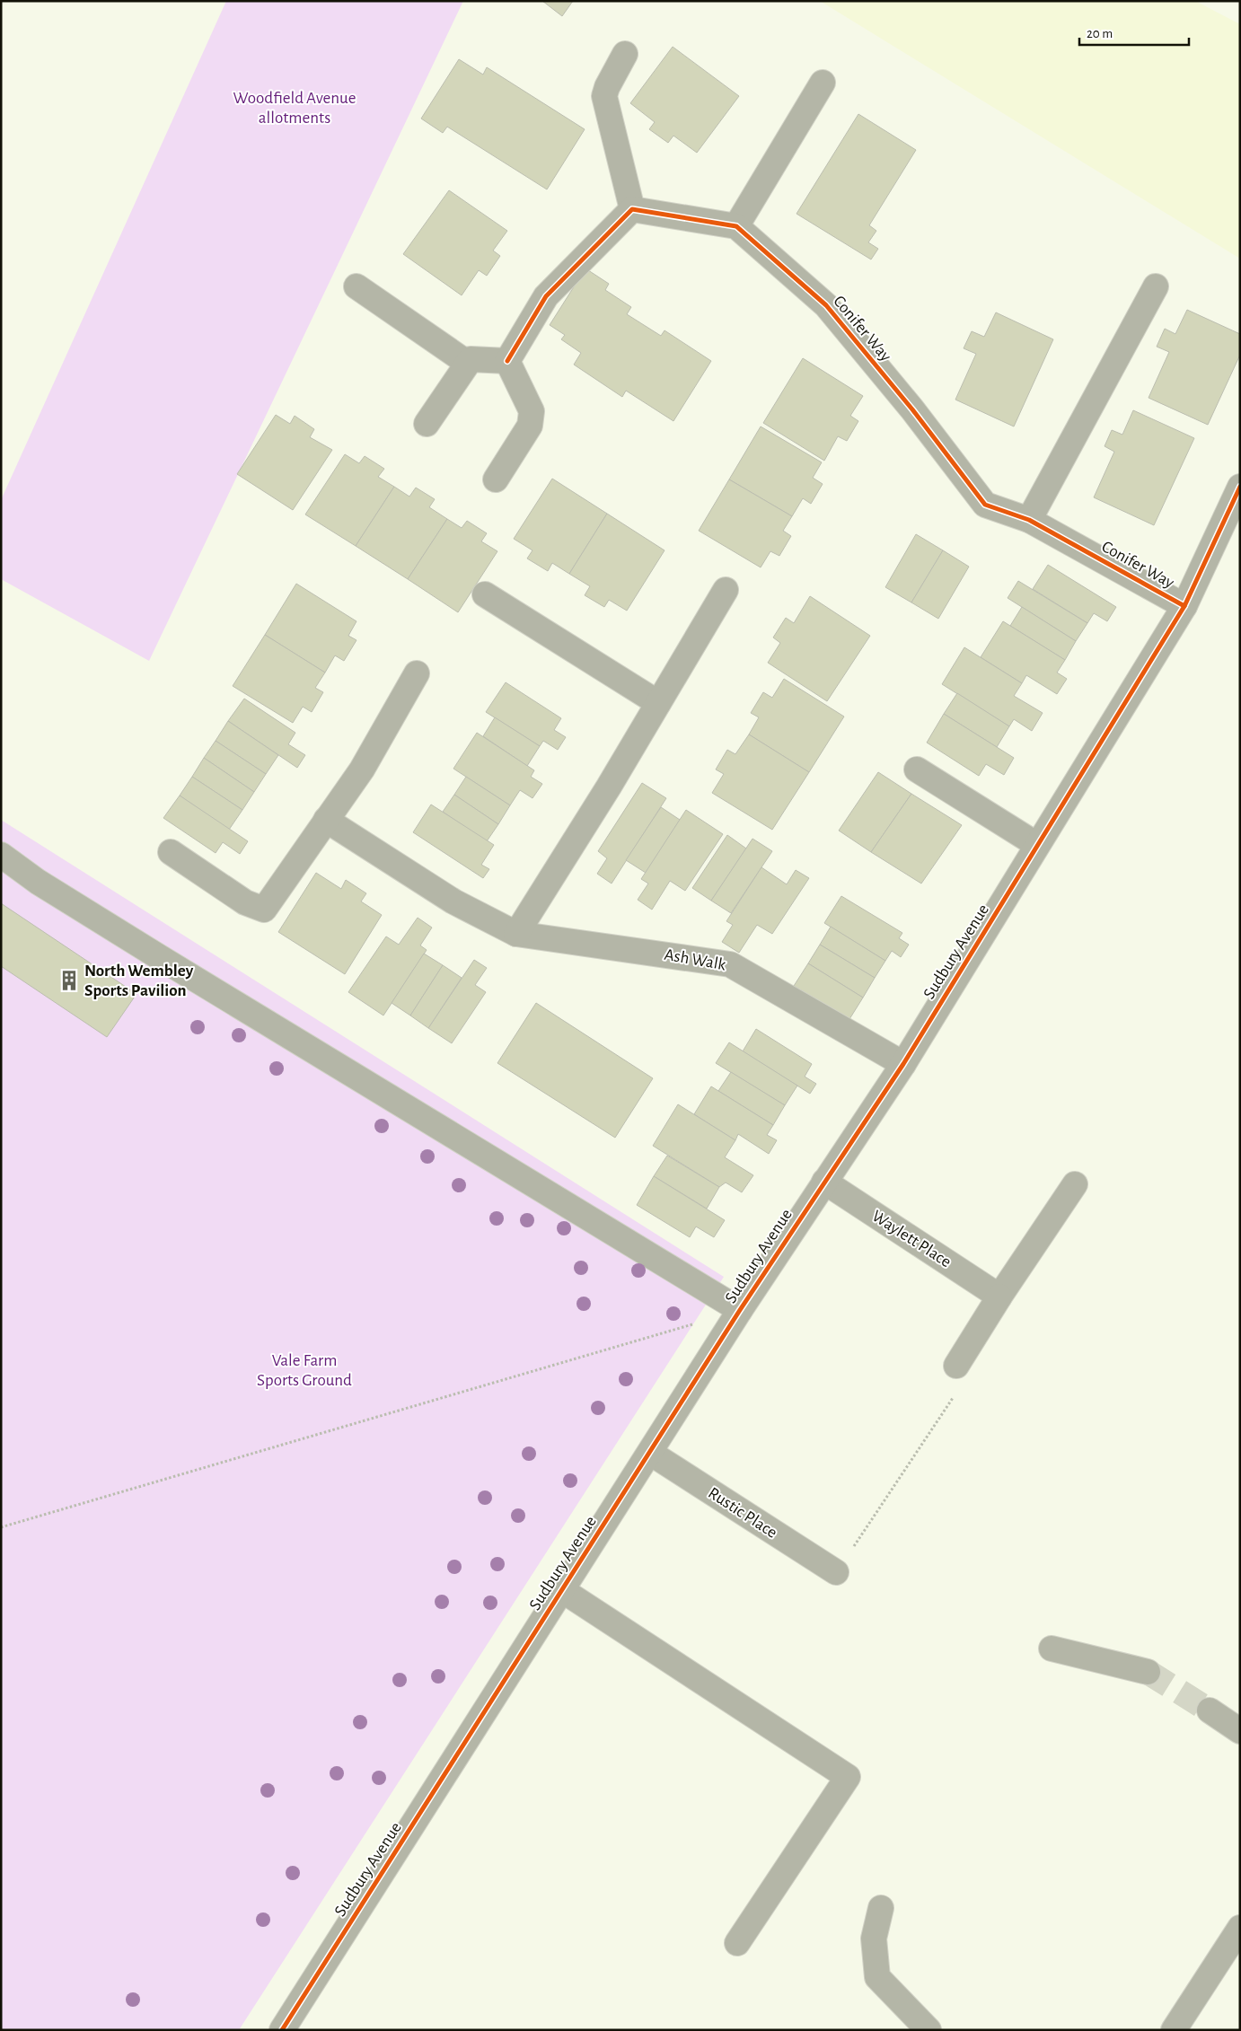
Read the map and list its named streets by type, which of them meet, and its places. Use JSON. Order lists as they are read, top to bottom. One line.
{"streets":{"street":["Conifer Way","Sudbury Avenue","Ash Walk","Waylett Place","Rustic Place"]},"crossings":[["Conifer Way","Sudbury Avenue"],["Sudbury Avenue","Ash Walk"],["Sudbury Avenue","Waylett Place"],["Sudbury Avenue","Rustic Place"]],"parks":["Woodfield Avenue allotments","Vale Farm Sports Ground"],"places":{"building":["North Wembley Sports Pavilion"]},"scale_bar":"20 m"}
